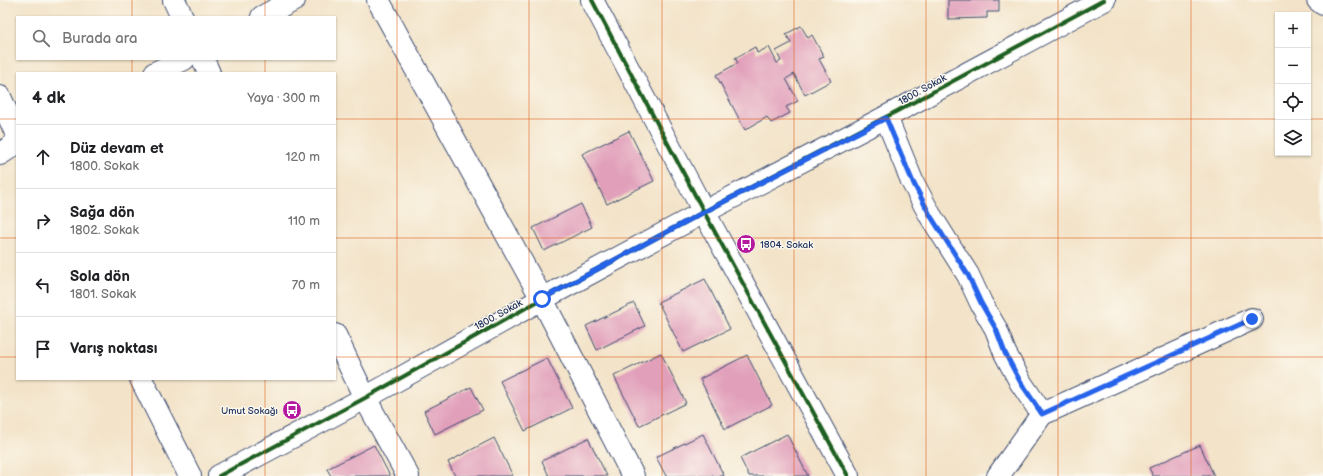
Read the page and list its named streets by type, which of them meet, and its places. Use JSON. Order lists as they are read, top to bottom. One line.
{"streets":{"street":["1800. Sokak"]},"places":{"bus stop":["1804. Sokak","Umut Sokağı"]},"page":{"map_buttons":["+","−"],"search":"Burada ara","heading":["4 dk","Yaya · 300 m"],"list":[["Düz devam et","1800. Sokak","120 m"],["Sağa dön","1802. Sokak","110 m"],["Sola dön","1801. Sokak","70 m"],"Varış noktası"]}}
